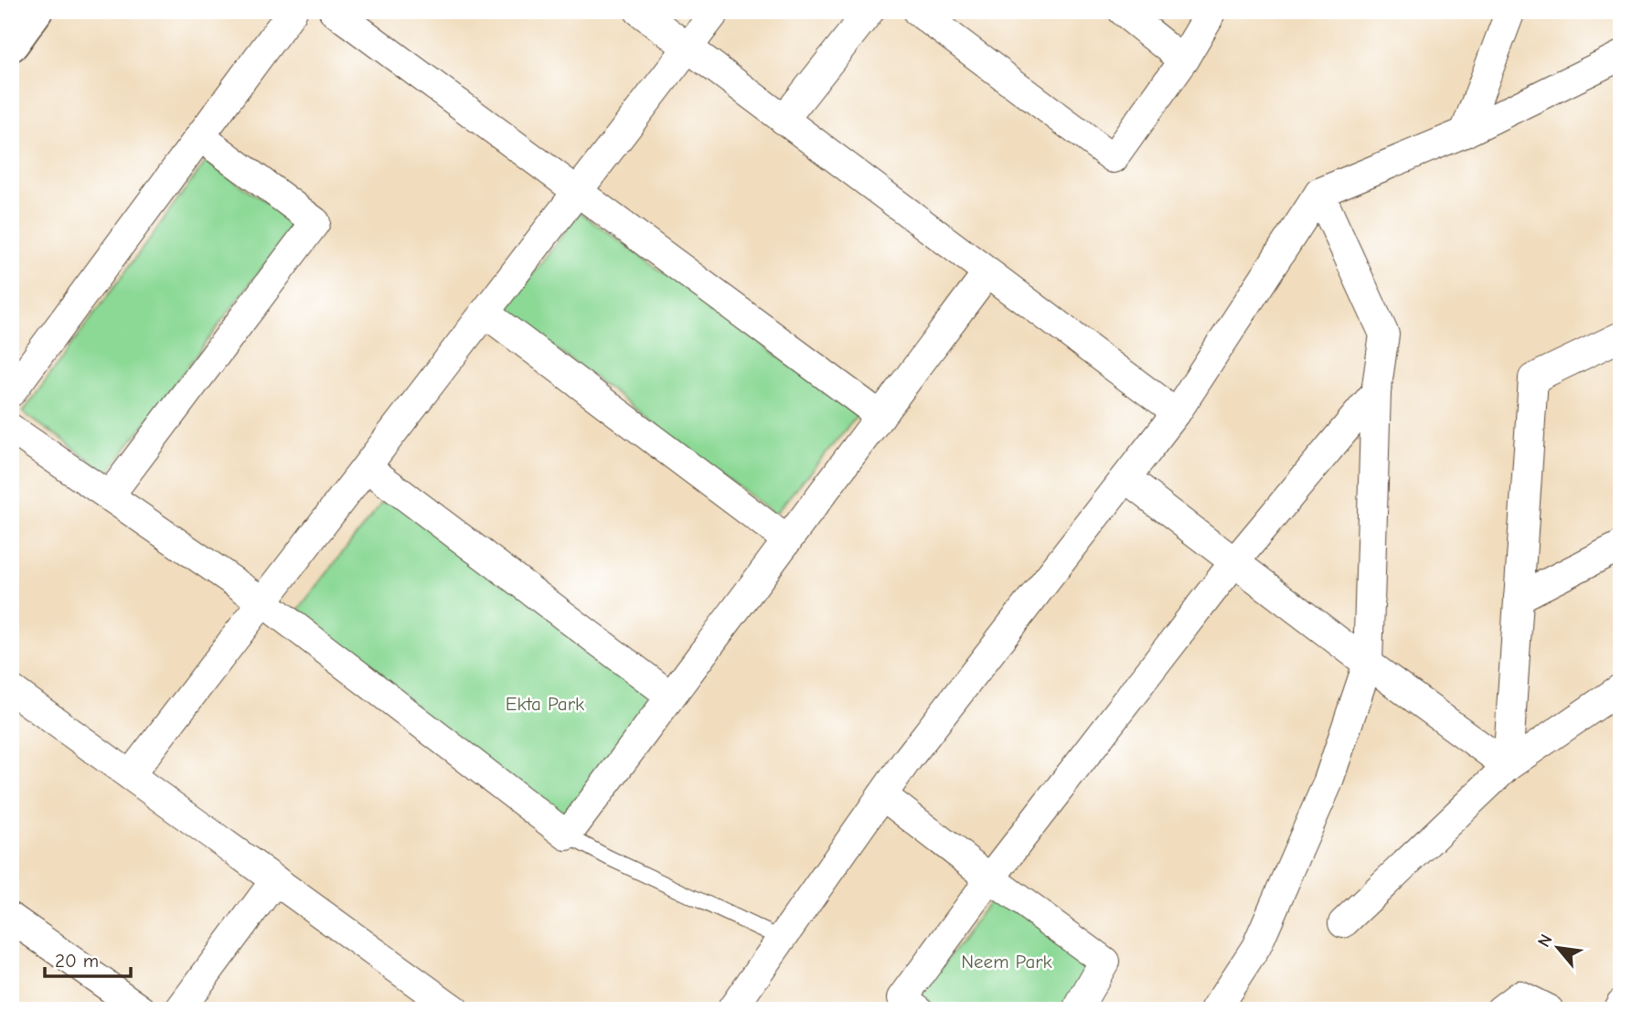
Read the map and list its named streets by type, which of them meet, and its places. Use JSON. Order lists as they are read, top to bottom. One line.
{"parks":["Ekta Park","Neem Park"],"scale_bar":"20 m","north":"top left"}
